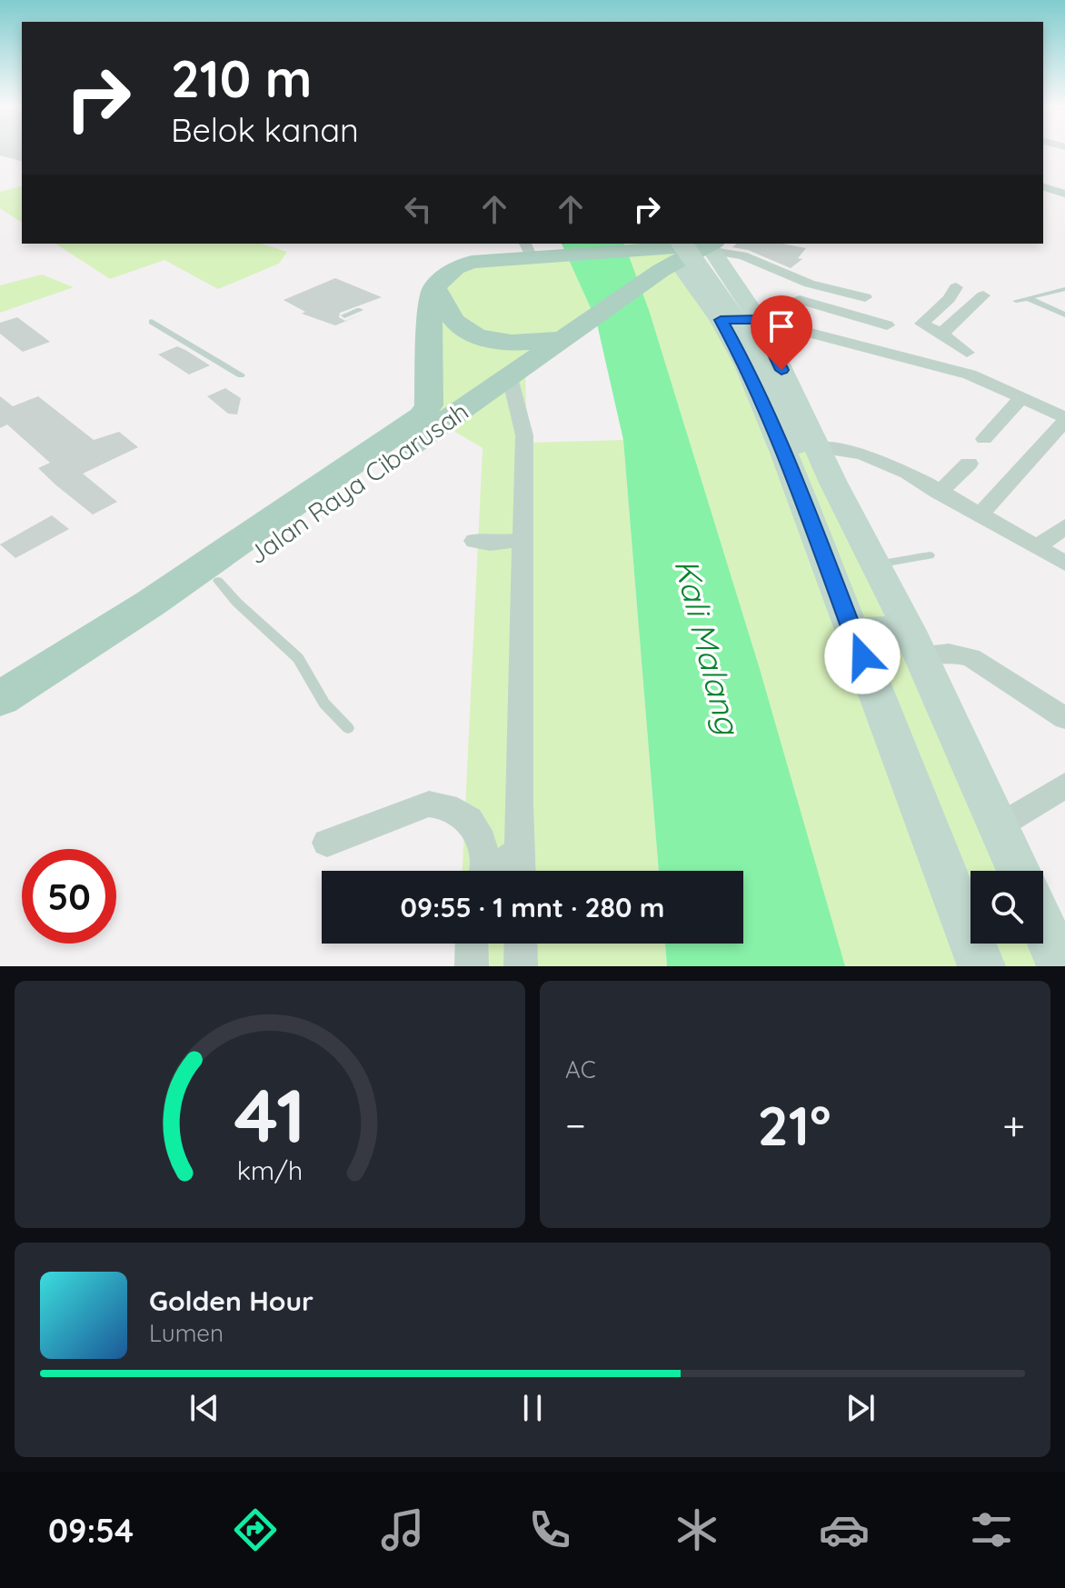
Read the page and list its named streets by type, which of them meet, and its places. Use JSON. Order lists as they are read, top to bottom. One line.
{"streets":{"main road":["Jalan Raya Cibarusah"]},"water":["Kali Malang"],"page":{"turn":["210 m","Belok kanan"],"limit":"50","trip":"09:55 · 1 mnt · 280 m","tile":"AC","heat":["−","21°","+"],"song":["Golden Hour","Lumen"],"tabs":"09:54","gauge":["41","km/h"]}}
